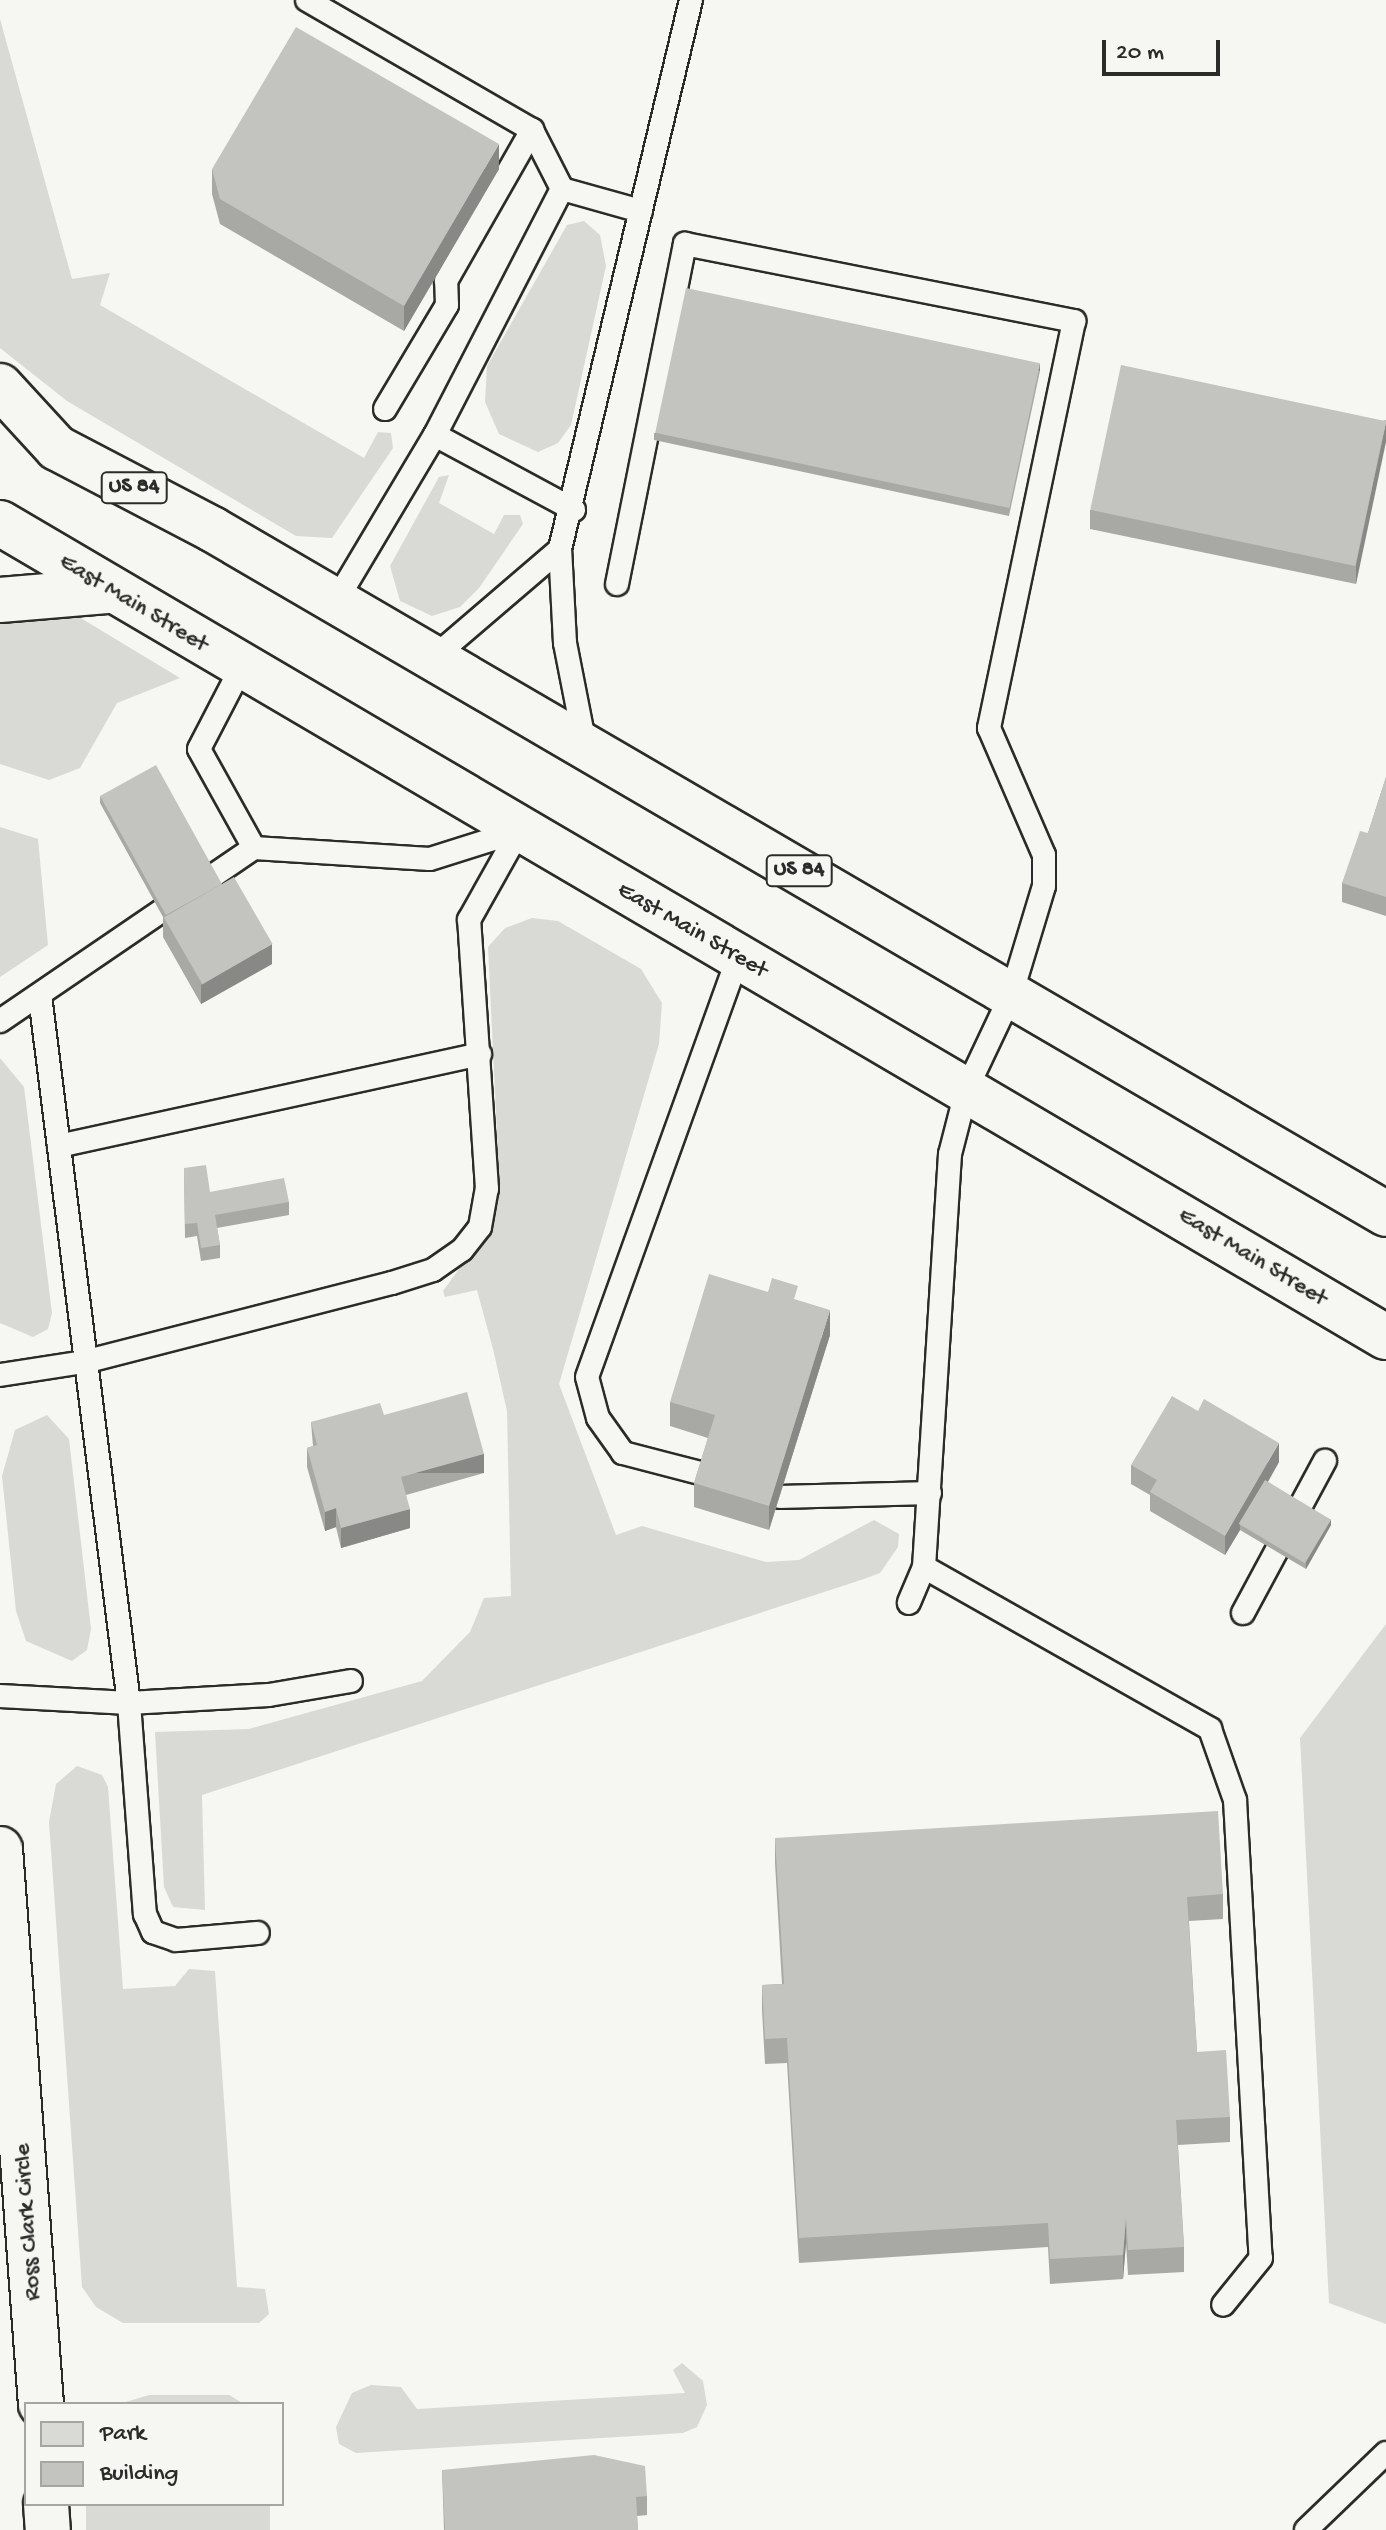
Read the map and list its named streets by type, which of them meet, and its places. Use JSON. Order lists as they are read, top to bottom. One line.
{"streets":{"highway":["US 84","East Main Street","Ross Clark Circle"]},"legend":["Park","Building"],"scale_bar":"20 m"}
